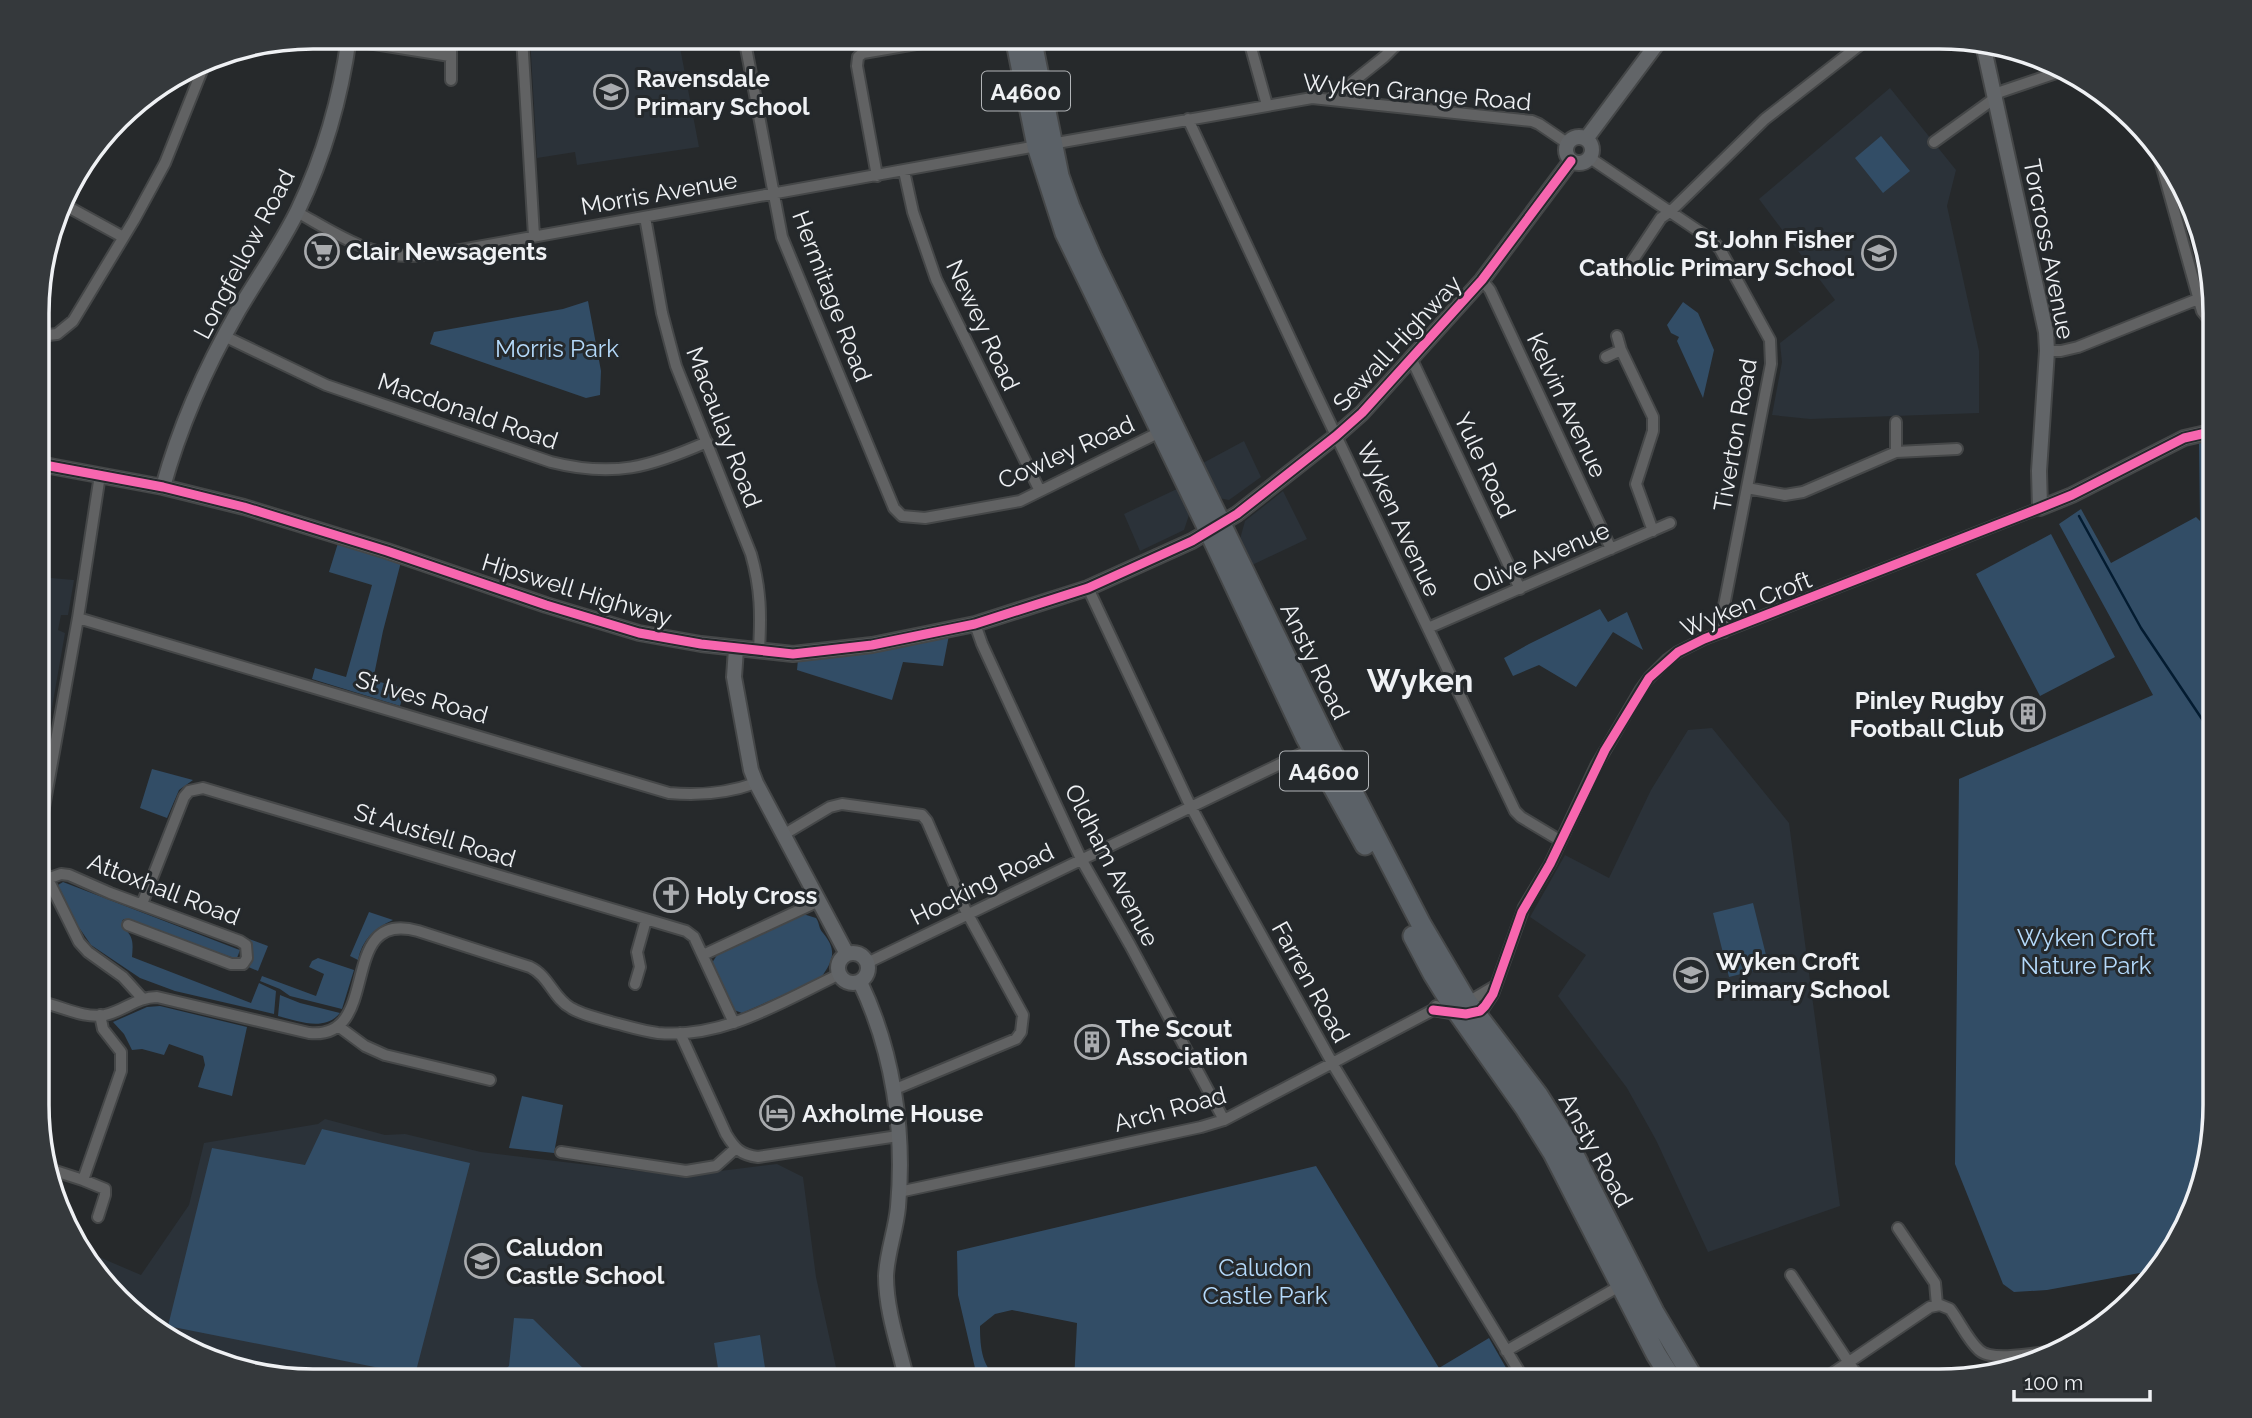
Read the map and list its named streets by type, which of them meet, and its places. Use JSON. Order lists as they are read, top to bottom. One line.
{"streets":{"highway":["A4600","Ansty Road"],"street":["Wyken Grange Road","Morris Avenue","Torcross Avenue","Longfellow Road","Hermitage Road","Newey Road","Sewall Highway","Kelvin Avenue","Macdonald Road","Macaulay Road","Tiverton Road","Cowley Road","Yule Road","Wyken Avenue","Olive Avenue","Hipswell Highway","Wyken Croft","St Ives Road","St Austell Road","Oldham Avenue","Hocking Road","Attoxhall Road","Farren Road","Arch Road"]},"crossings":[["Wyken Grange Road","Morris Avenue"],["Wyken Grange Road","Sewall Highway"],["Wyken Grange Road","Tiverton Road"],["Wyken Grange Road","Wyken Avenue"],["Wyken Grange Road","Ansty Road"],["Morris Avenue","Longfellow Road"],["Morris Avenue","Hermitage Road"],["Morris Avenue","Newey Road"],["Morris Avenue","Macaulay Road"],["Morris Avenue","Ansty Road"],["Torcross Avenue","Wyken Croft"],["Longfellow Road","Macdonald Road"],["Longfellow Road","Hipswell Highway"],["Hermitage Road","Cowley Road"],["Newey Road","Cowley Road"],["Sewall Highway","Kelvin Avenue"],["Sewall Highway","Tiverton Road"],["Sewall Highway","Yule Road"],["Sewall Highway","Wyken Avenue"],["Sewall Highway","Hipswell Highway"],["Sewall Highway","Ansty Road"],["Kelvin Avenue","Olive Avenue"],["Macdonald Road","Macaulay Road"],["Macaulay Road","Hipswell Highway"],["Tiverton Road","Wyken Croft"],["Cowley Road","Ansty Road"],["Yule Road","Olive Avenue"],["Wyken Avenue","Olive Avenue"],["Wyken Avenue","Wyken Croft"],["Hipswell Highway","Ansty Road"],["Hipswell Highway","Oldham Avenue"],["Hipswell Highway","Farren Road"],["Wyken Croft","Ansty Road"],["Wyken Croft","Arch Road"],["Ansty Road","Hocking Road"],["Ansty Road","Arch Road"],["St Austell Road","Attoxhall Road"],["Oldham Avenue","Hocking Road"],["Oldham Avenue","Arch Road"],["Hocking Road","Farren Road"],["Farren Road","Arch Road"]],"districts":["Wyken"],"parks":["Morris Park","Wyken Croft Nature Park","Caludon Castle Park"],"places":{"school or university":["Ravensdale Primary School","St John Fisher Catholic Primary School","Wyken Croft Primary School","Caludon Castle School"],"supermarket":["Clair Newsagents"],"building":["Pinley Rugby Football Club","The Scout Association"],"church":["Holy Cross"],"hotel":["Axholme House"]},"scale_bar":"100 m"}
